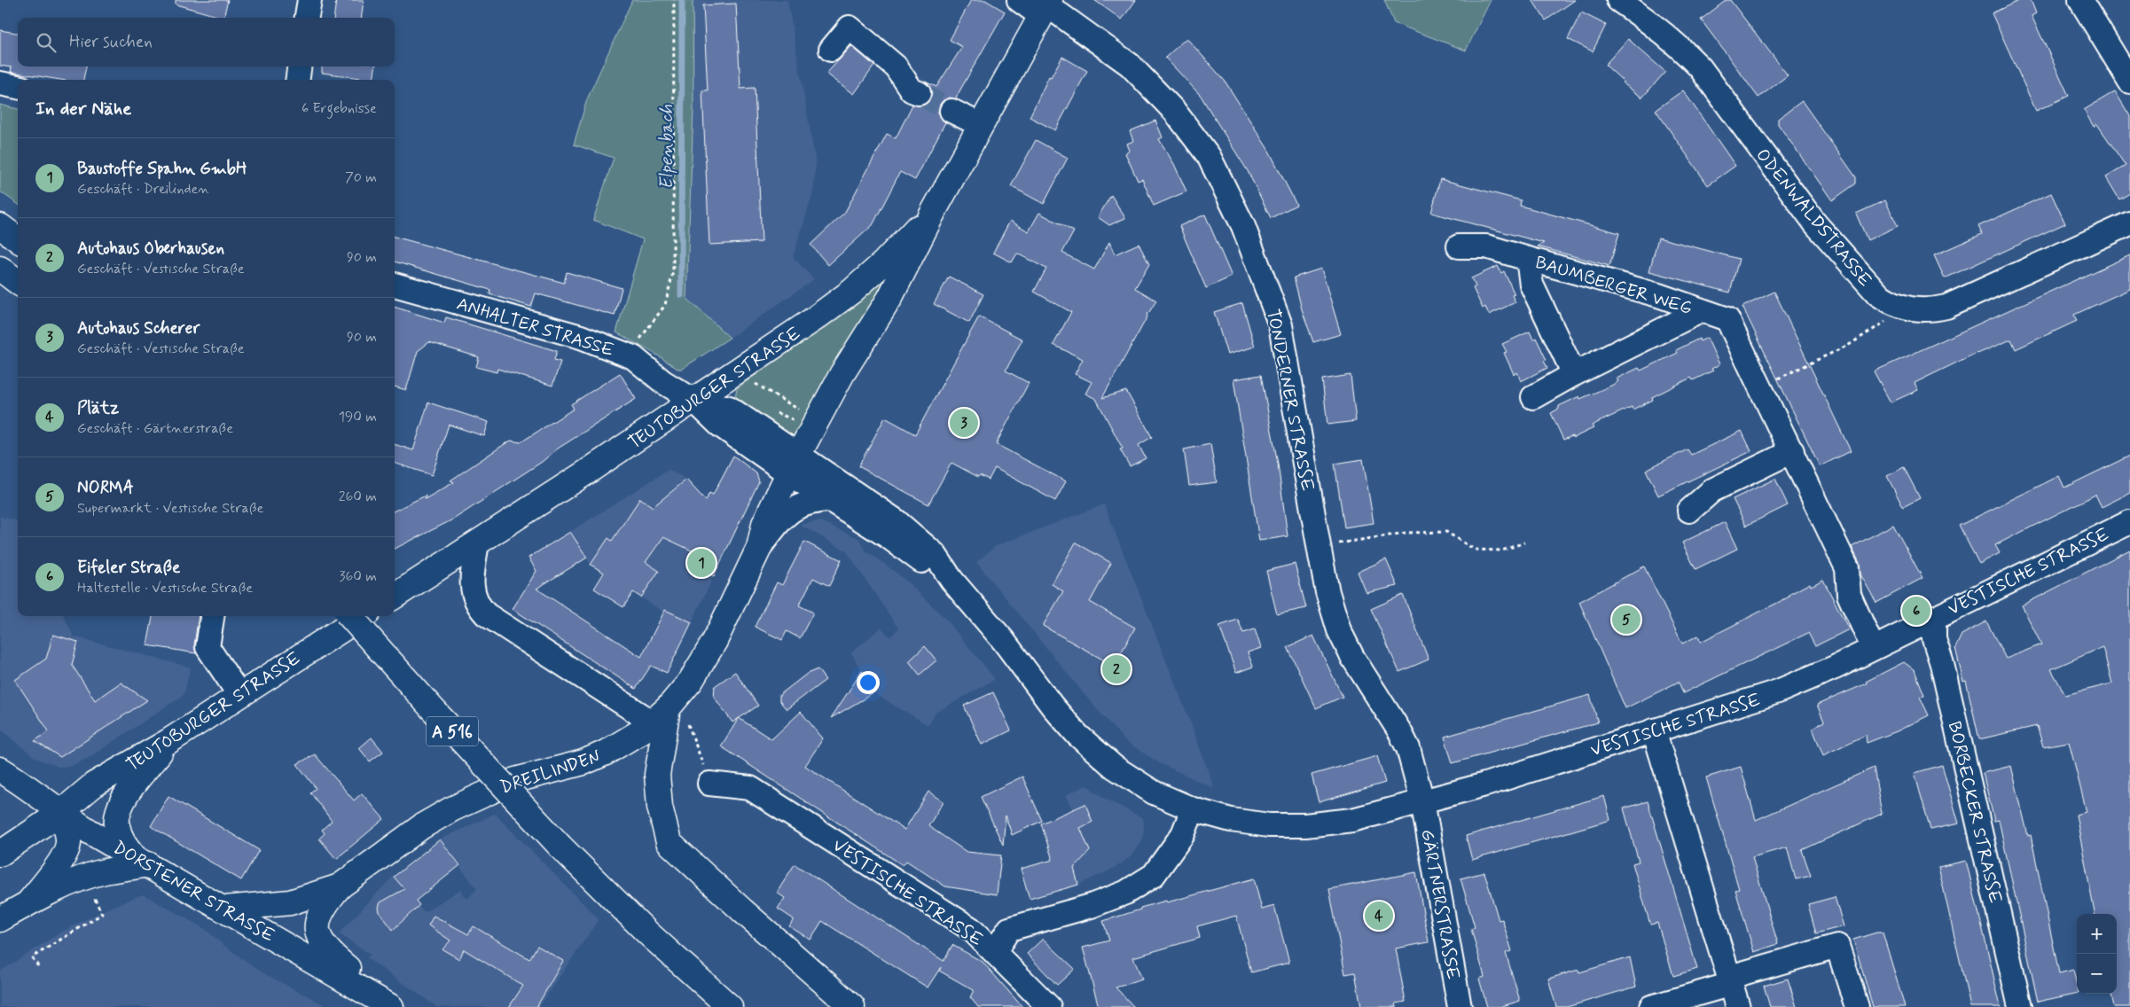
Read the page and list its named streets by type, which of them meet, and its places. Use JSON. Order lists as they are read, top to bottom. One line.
{"streets":{"main road":["TEUTOBURGER STRASSE","A 516","DREILINDEN","DORSTENER STRASSE"],"street":["ODENWALDSTRASSE","BAUMBERGER WEG","ANHALTER STRASSE","TONDERNER STRASSE","VESTISCHE STRASSE","BORBECKER STRASSE","GÄRTNERSTRASSE"]},"crossings":[["BAUMBERGER WEG","VESTISCHE STRASSE"],["ANHALTER STRASSE","TEUTOBURGER STRASSE"],["ANHALTER STRASSE","VESTISCHE STRASSE"],["ANHALTER STRASSE","DREILINDEN"],["TEUTOBURGER STRASSE","TONDERNER STRASSE"],["TEUTOBURGER STRASSE","VESTISCHE STRASSE"],["TEUTOBURGER STRASSE","DREILINDEN"],["TEUTOBURGER STRASSE","DORSTENER STRASSE"],["TONDERNER STRASSE","VESTISCHE STRASSE"],["TONDERNER STRASSE","GÄRTNERSTRASSE"],["VESTISCHE STRASSE","DREILINDEN"],["VESTISCHE STRASSE","BORBECKER STRASSE"],["VESTISCHE STRASSE","GÄRTNERSTRASSE"],["DREILINDEN","DORSTENER STRASSE"]],"water":["Elpenbach"],"page":{"search":"Hier suchen","heading":["In der Nähe","6 Ergebnisse"],"list":[{"mark":"1","name":"Baustoffe Spahn GmbH","note":"Geschäft · Dreilinden","value":"70 m"},{"mark":"2","name":"Autohaus Oberhausen","note":"Geschäft · Vestische Straße","value":"90 m"},{"mark":"3","name":"Autohaus Scherer","note":"Geschäft · Vestische Straße","value":"90 m"},{"mark":"4","name":"Plätz","note":"Geschäft · Gärtnerstraße","value":"190 m"},{"mark":"5","name":"NORMA","note":"Supermarkt · Vestische Straße","value":"260 m"},{"mark":"6","name":"Eifeler Straße","note":"Haltestelle · Vestische Straße","value":"360 m"}],"pins":["3","1","6","5","2","4"],"map_buttons":["+","−"]}}
